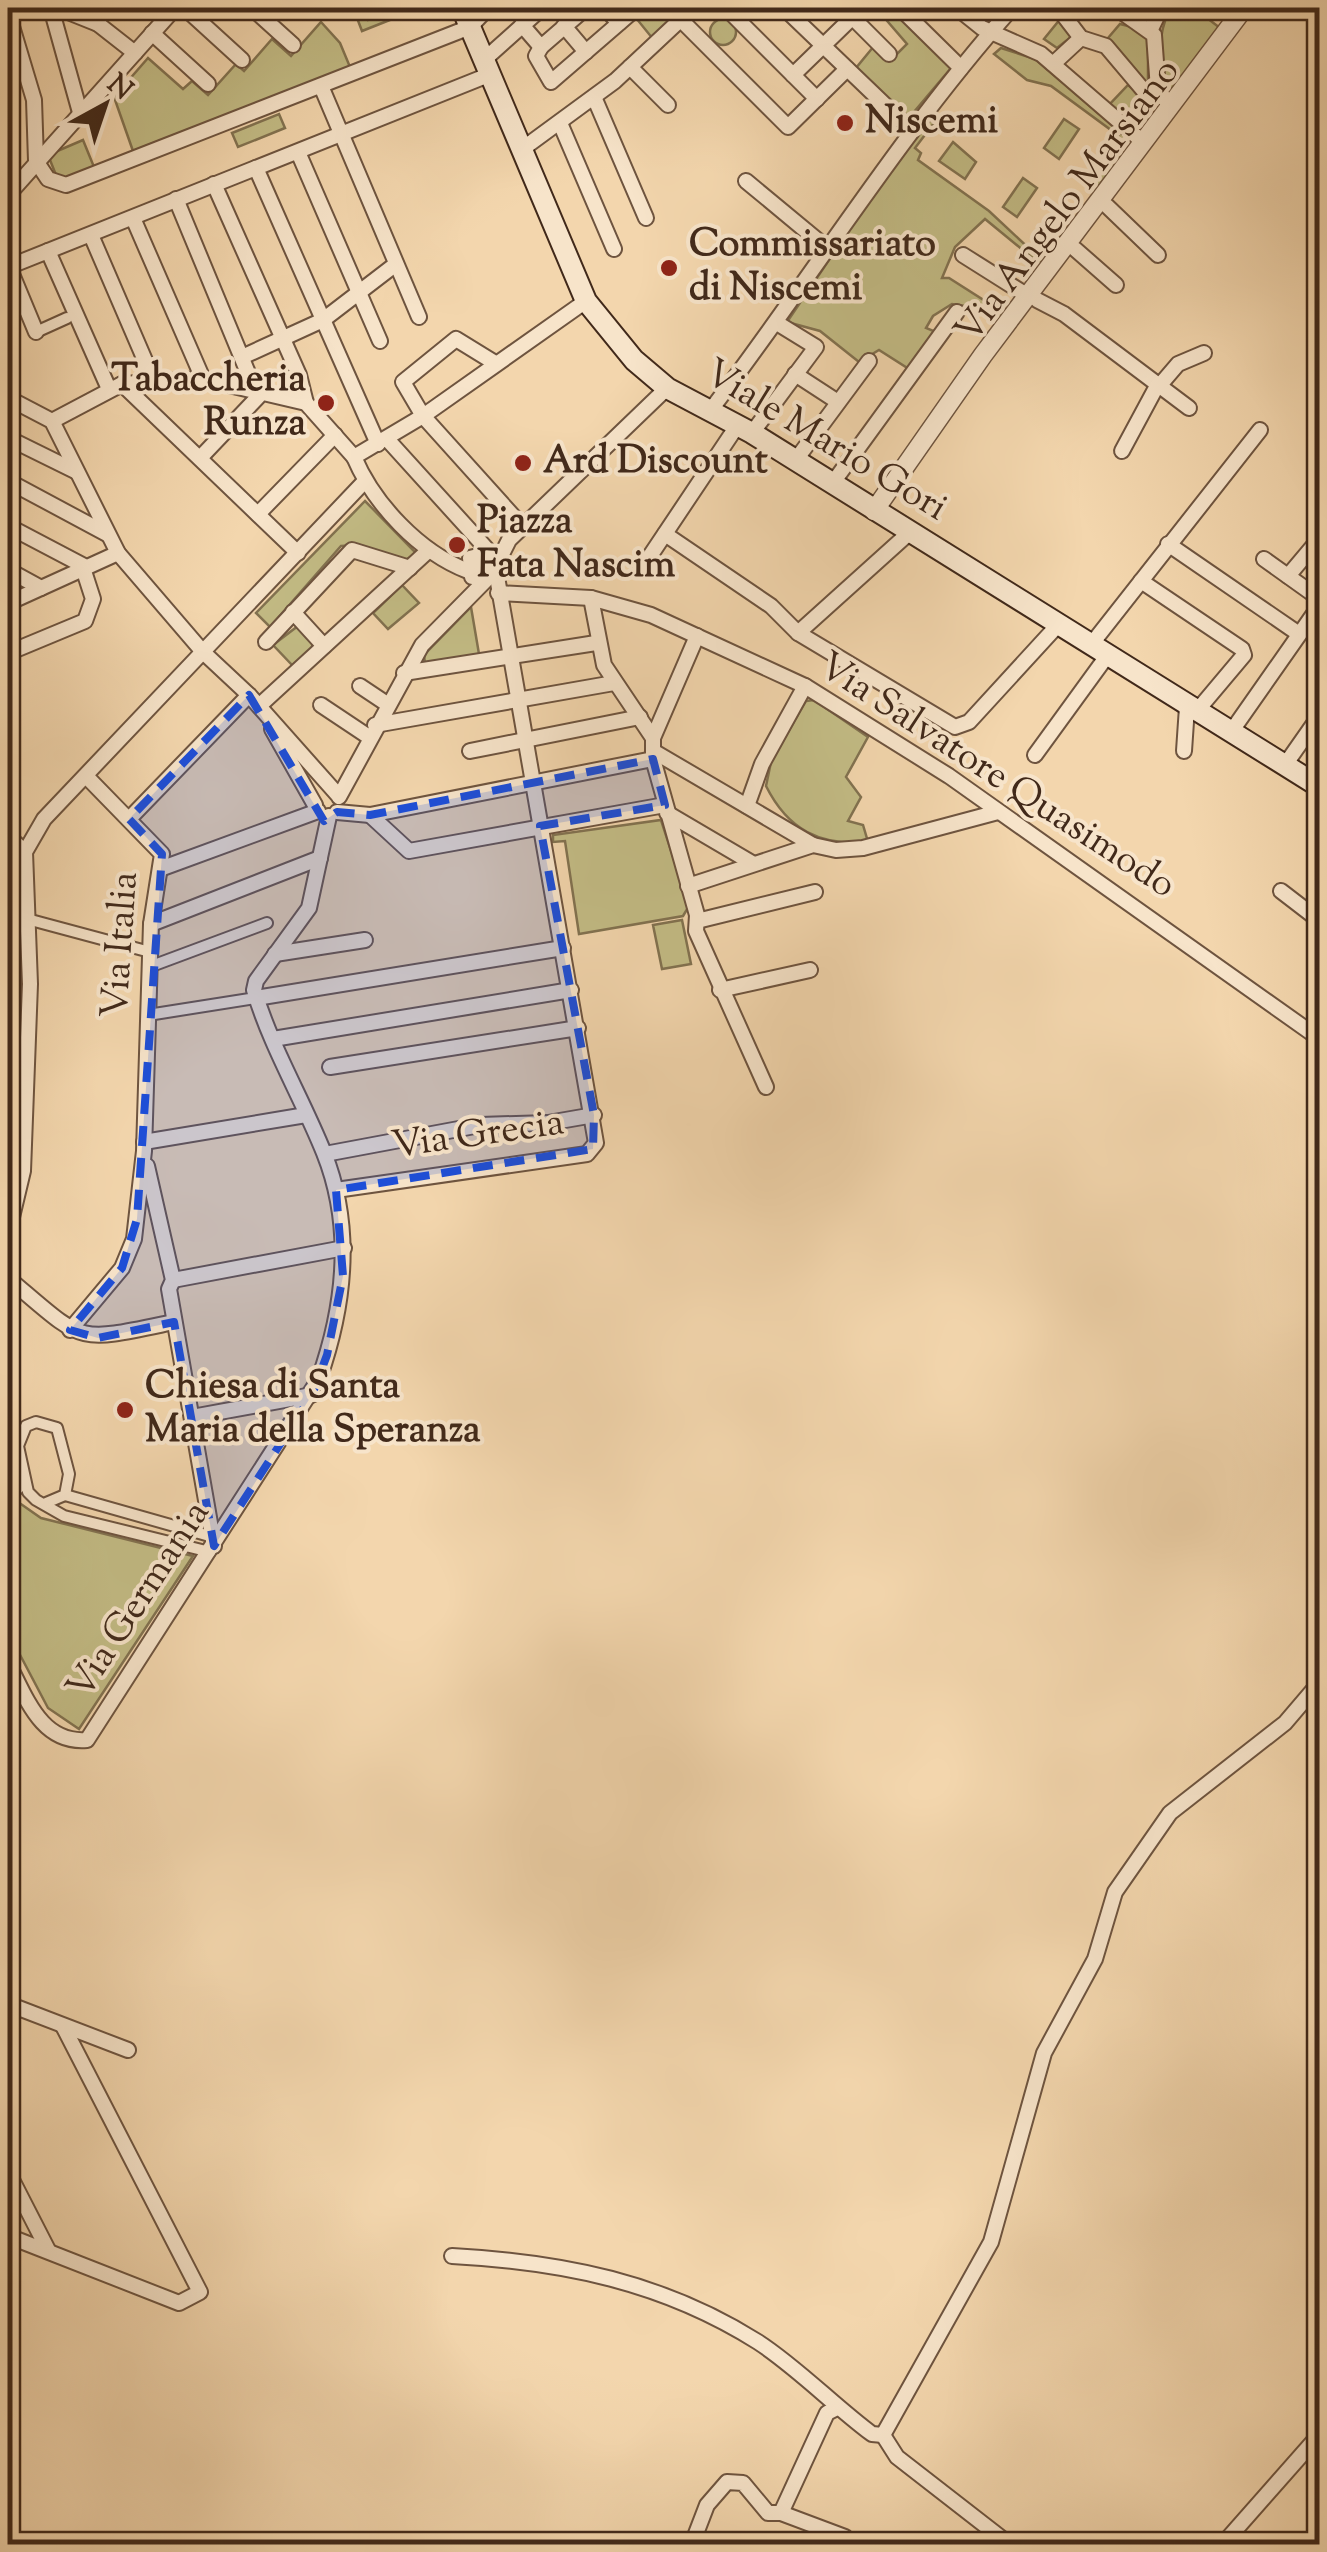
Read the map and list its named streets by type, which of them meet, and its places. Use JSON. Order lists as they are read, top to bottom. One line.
{"streets":{"main road":["Viale Mario Gori"],"street":["Via Angelo Marsiano","Via Salvatore Quasimodo","Via Italia","Via Grecia","Via Germania"]},"crossings":[["Via Angelo Marsiano","Viale Mario Gori"],["Via Grecia","Via Germania"]],"places":["Niscemi","Commissariato di Niscemi","Tabaccheria Runza","Ard Discount","Piazza Fata Nascim","Chiesa di Santa Maria della Speranza"],"north":"top right"}
